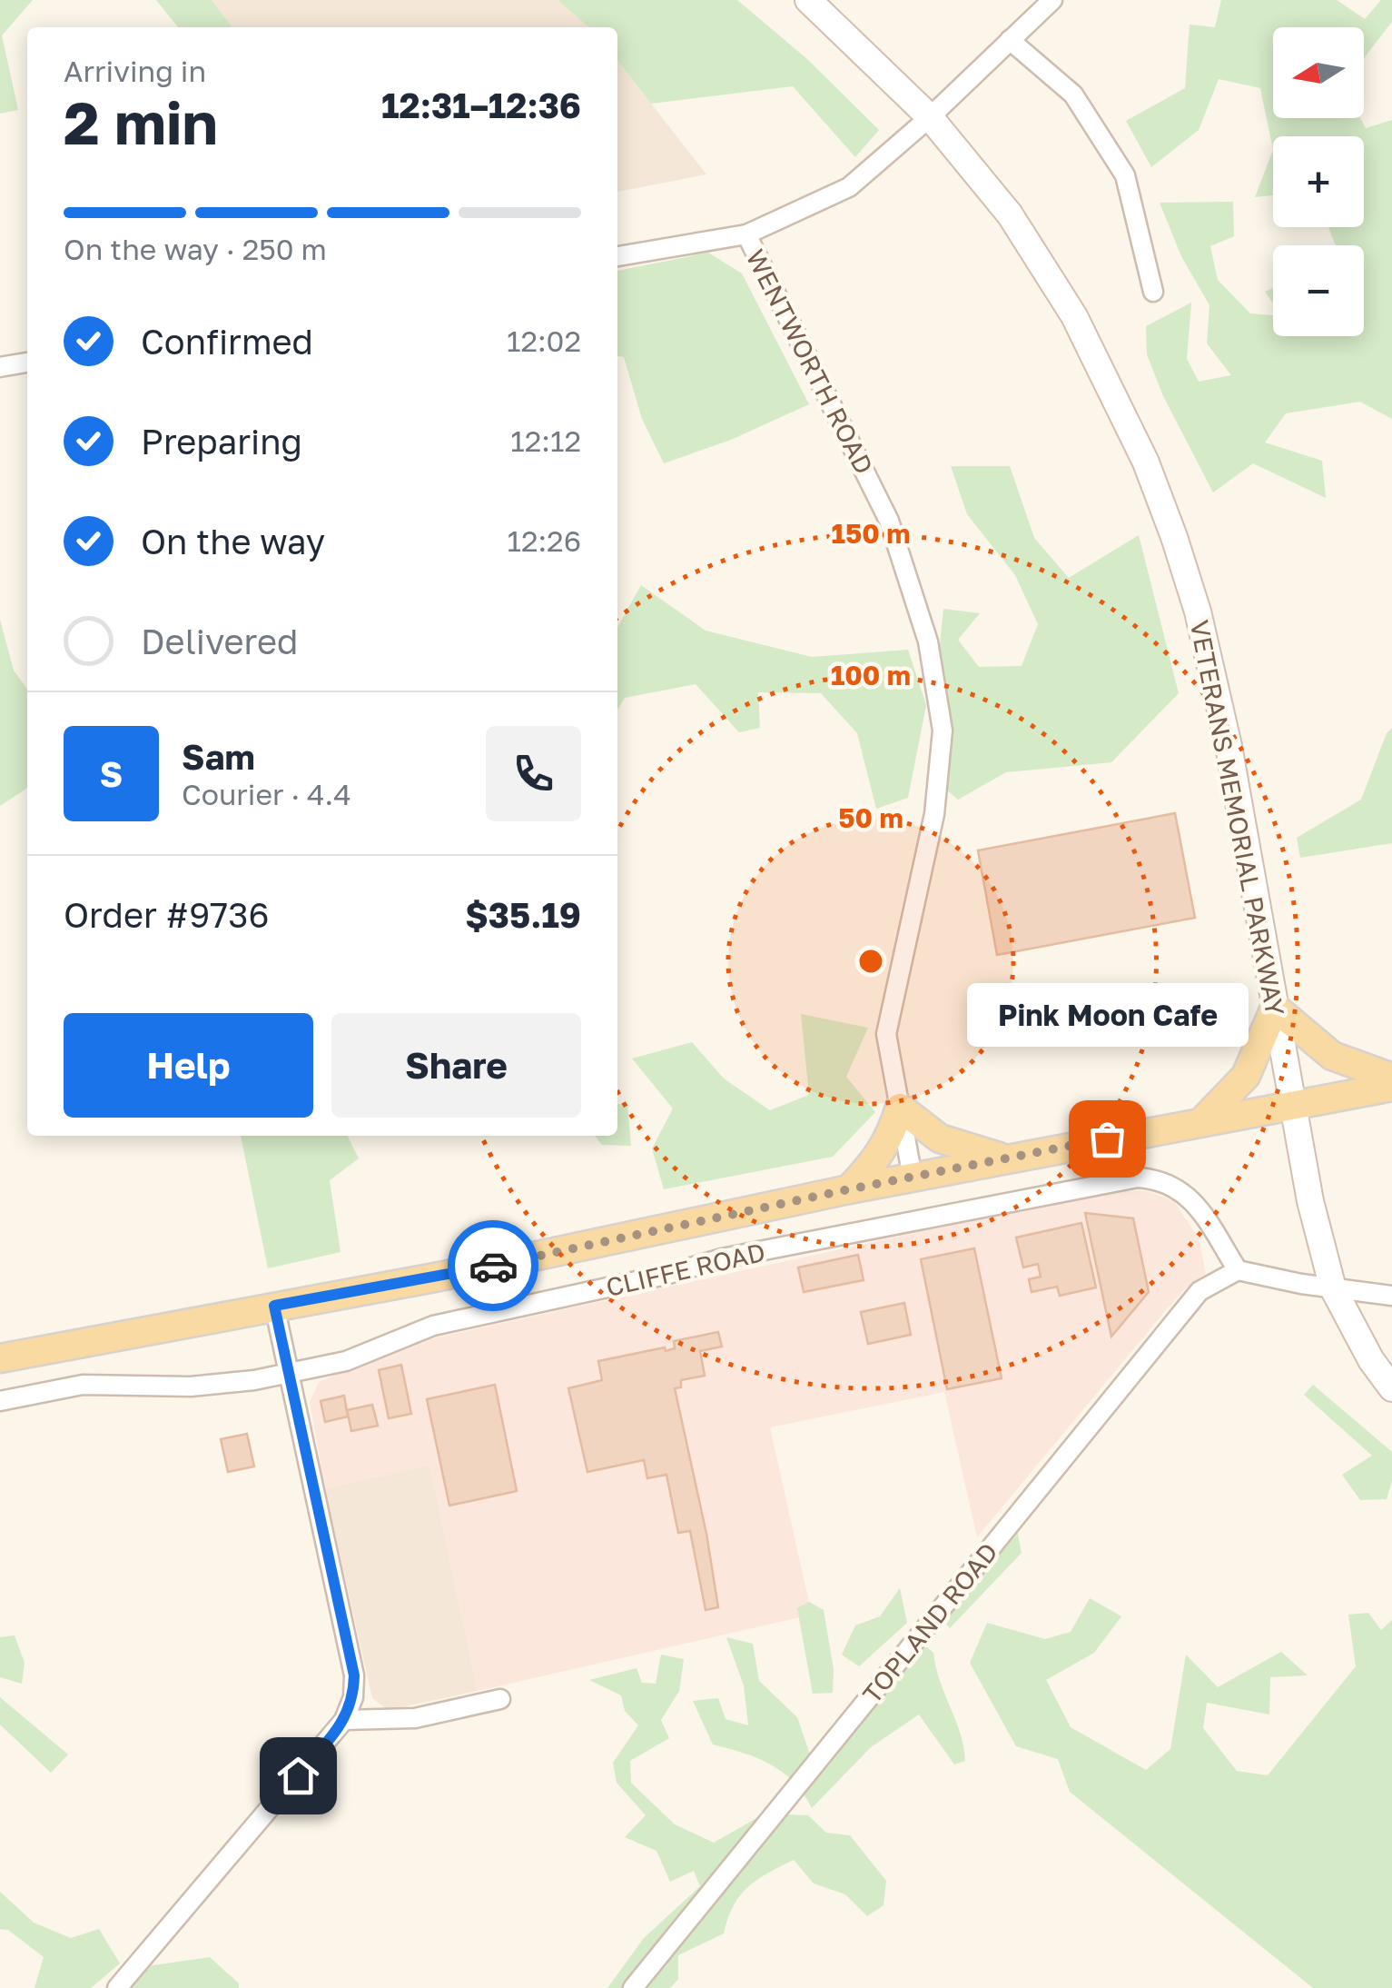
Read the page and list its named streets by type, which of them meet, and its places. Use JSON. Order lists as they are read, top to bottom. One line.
{"streets":{"main road":["VETERANS MEMORIAL PARKWAY"],"street":["WENTWORTH ROAD","CLIFFE ROAD","TOPLAND ROAD"]},"crossings":[["WENTWORTH ROAD","VETERANS MEMORIAL PARKWAY"],["CLIFFE ROAD","TOPLAND ROAD"]],"places":["Pink Moon Cafe"],"north":"left","page":{"map_buttons":["+","−"],"heading":["2 min","Arriving in","12:31–12:36"],"panel":["Sam","Courier · 4.4","Order #9736","$35.19"],"bar":"On the way · 250 m","list":[["Confirmed","12:02"],["Preparing","12:12"],["On the way","12:26"],"Delivered"],"round":"S","bubble":"Pink Moon Cafe","buttons":["Help","Share"]},"rings":["150 m","100 m","50 m"]}
